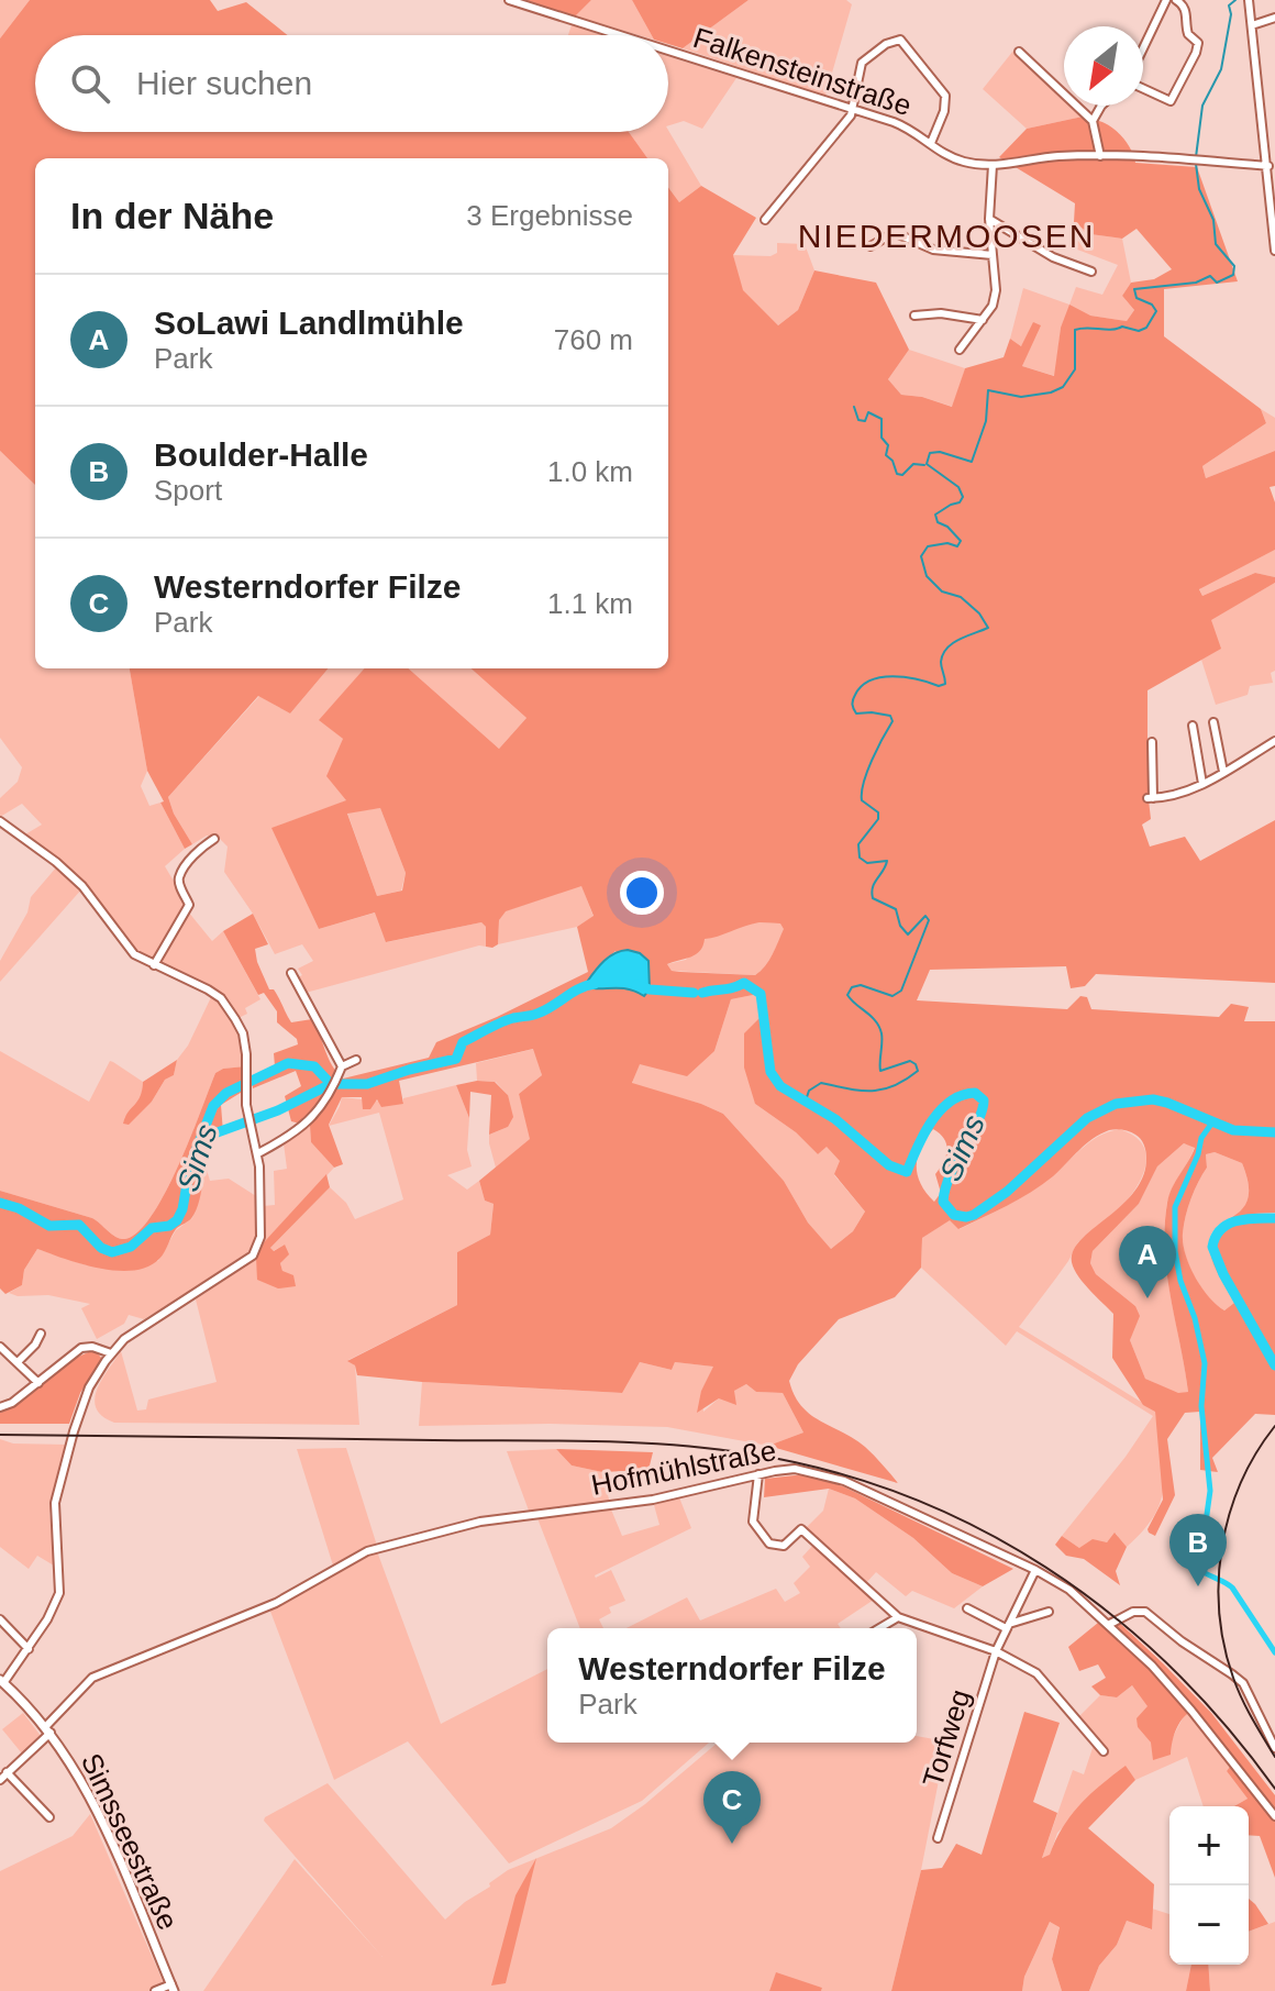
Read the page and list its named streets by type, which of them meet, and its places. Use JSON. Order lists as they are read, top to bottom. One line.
{"streets":{"main road":["Simsseestraße"],"street":["Falkensteinstraße","Hofmühlstraße","Torfweg"]},"crossings":[["Hofmühlstraße","Torfweg"],["Hofmühlstraße","Simsseestraße"]],"districts":["NIEDERMOOSEN"],"water":["Sims"],"north":"bottom left","page":{"search":"Hier suchen","heading":["In der Nähe","3 Ergebnisse"],"list":[{"mark":"A","name":"SoLawi Landlmühle","note":"Park","value":"760 m"},{"mark":"B","name":"Boulder-Halle","note":"Sport","value":"1.0 km"},{"mark":"C","name":"Westerndorfer Filze","note":"Park","value":"1.1 km"}],"pins":["A","B","C"],"popup":["Westerndorfer Filze","Park"],"map_buttons":["+","−"]}}
